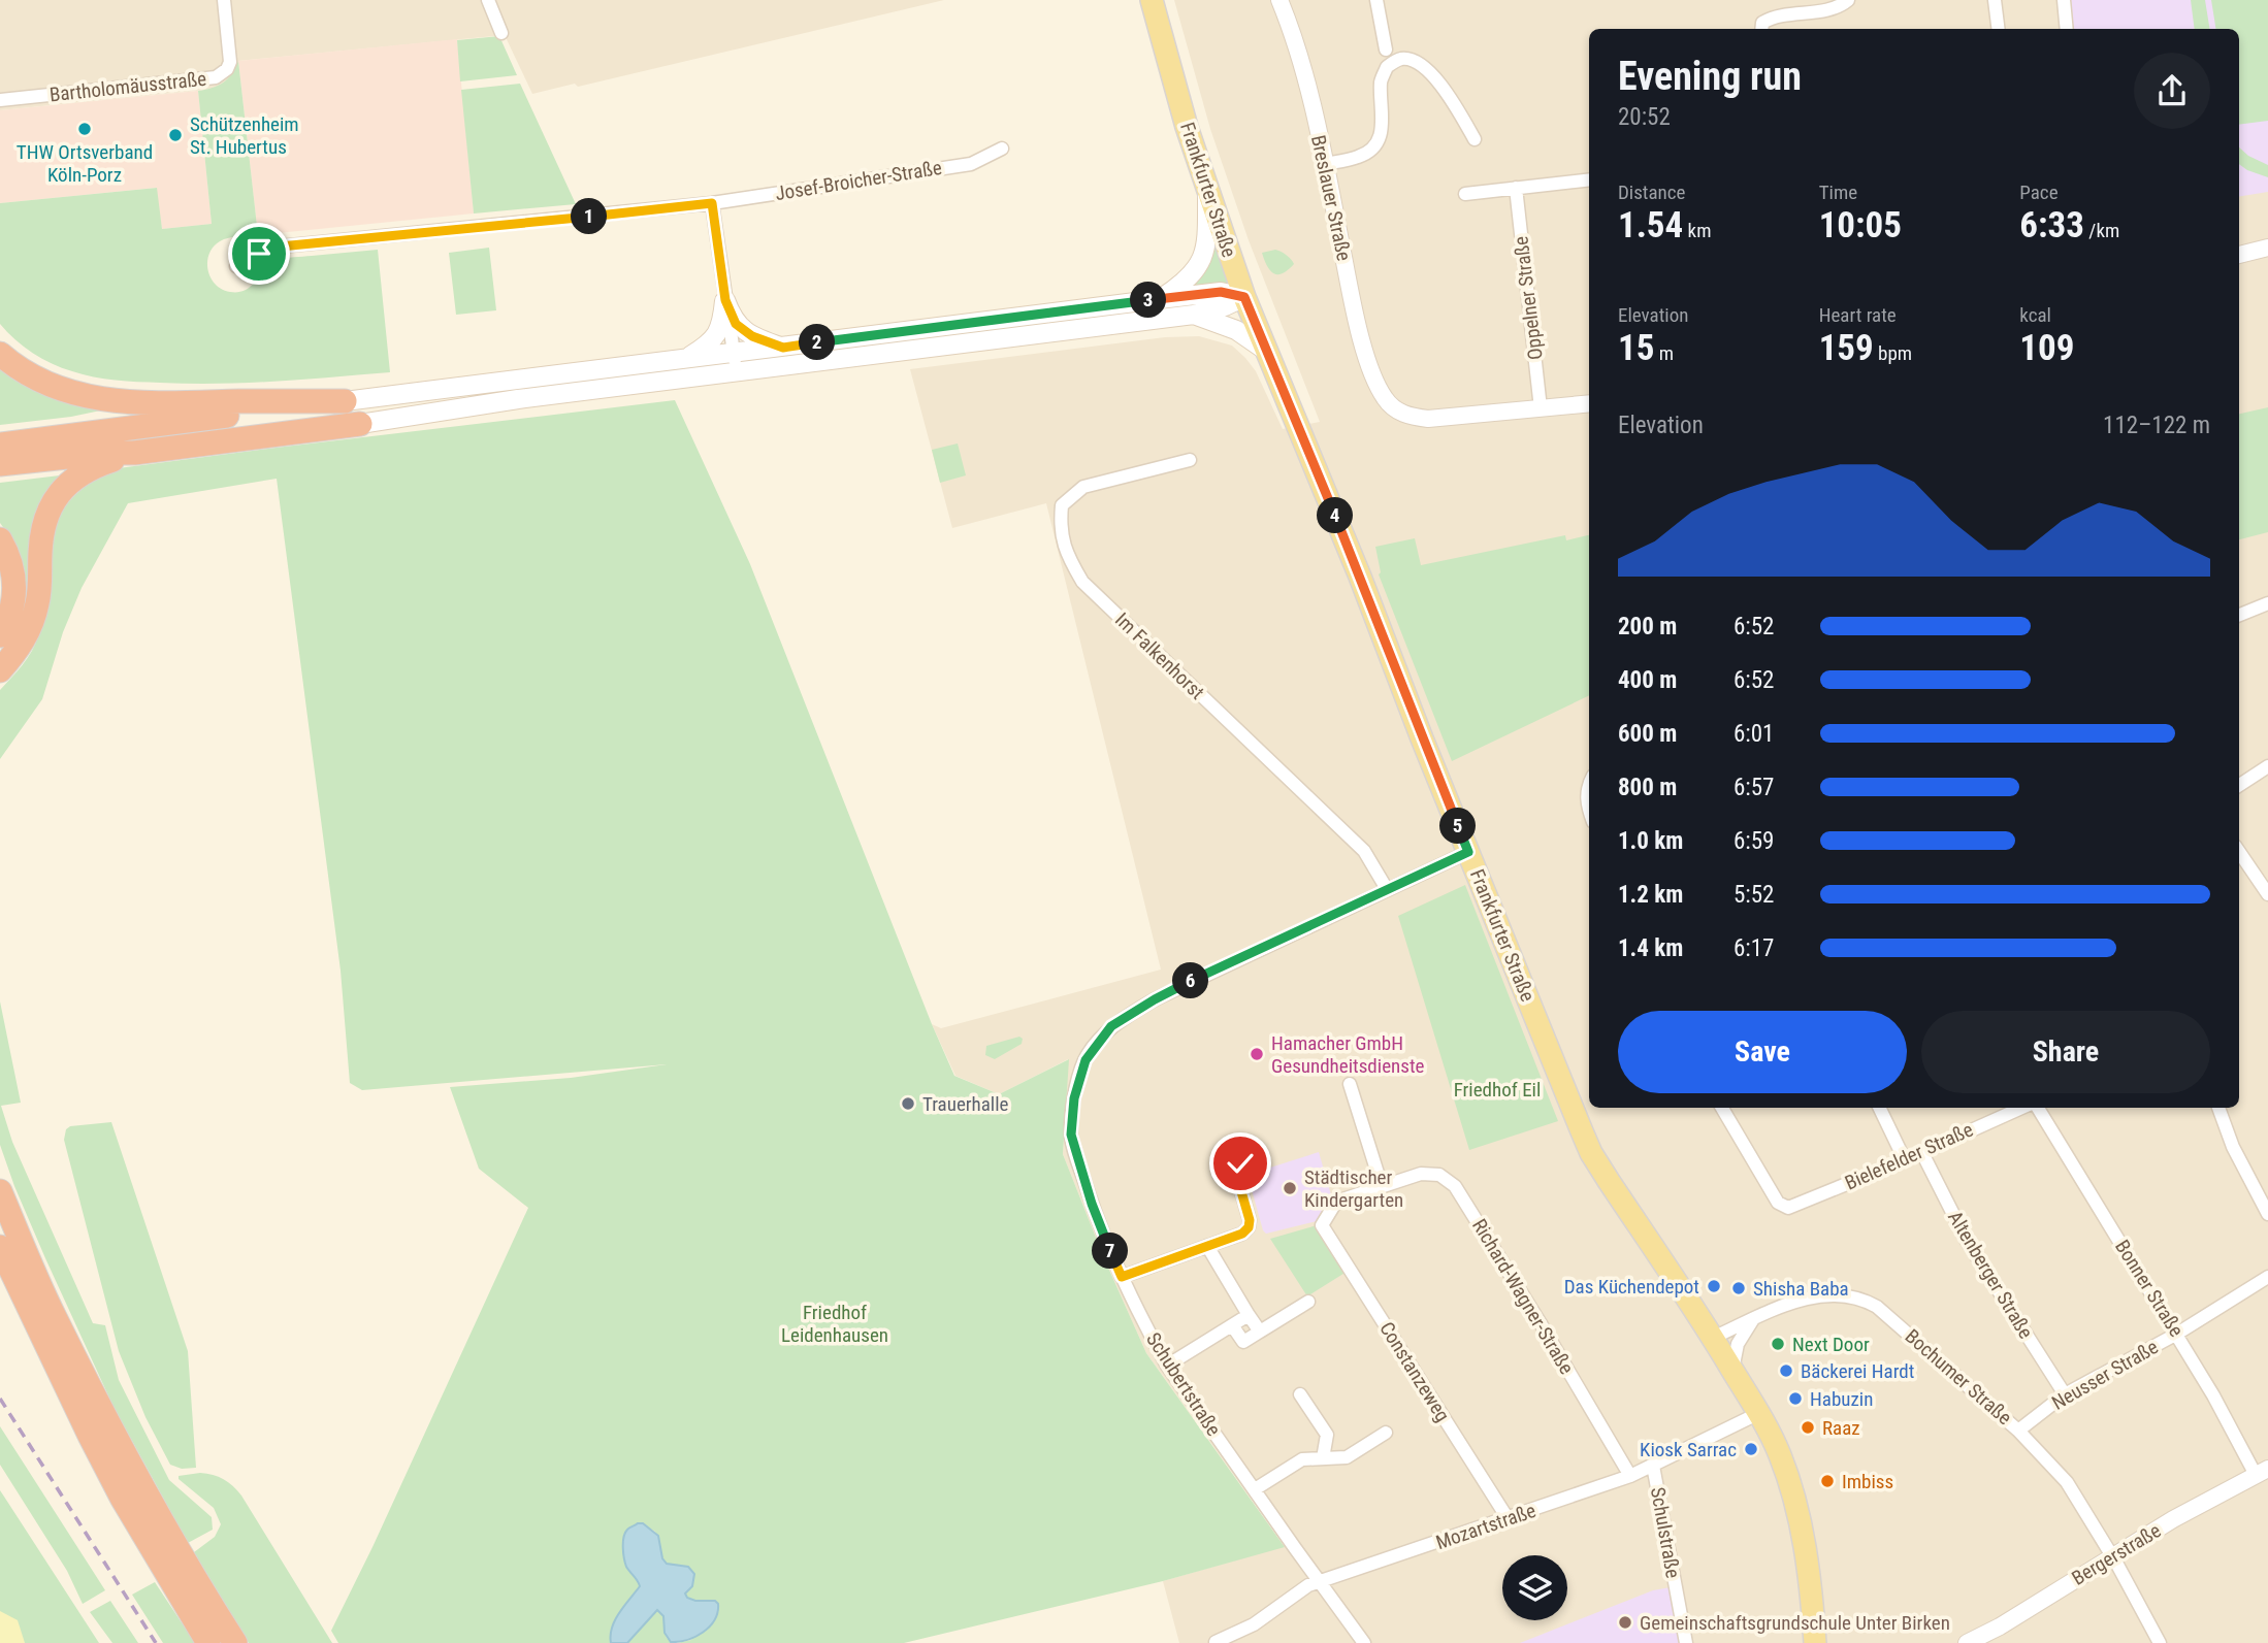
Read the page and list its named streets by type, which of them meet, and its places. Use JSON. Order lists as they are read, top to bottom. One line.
{"streets":{"main road":["Frankfurter Straße"],"street":["Bartholomäusstraße","Josef-Broicher-Straße","Breslauer Straße","Oppelner Straße","Im Falkenhorst","Bielefelder Straße","Altenberger Straße","Bonner Straße","Richard-Wagner-Straße","Constanzeweg","Neusser Straße","Bochumer Straße","Schubertstraße","Mozartstraße","Schulstraße","Bergerstraße"]},"crossings":[["Frankfurter Straße","Bochumer Straße"],["Frankfurter Straße","Schubertstraße"],["Frankfurter Straße","Mozartstraße"],["Breslauer Straße","Oppelner Straße"],["Im Falkenhorst","Schubertstraße"],["Bielefelder Straße","Altenberger Straße"],["Altenberger Straße","Neusser Straße"],["Bonner Straße","Neusser Straße"],["Bonner Straße","Bergerstraße"],["Richard-Wagner-Straße","Constanzeweg"],["Richard-Wagner-Straße","Mozartstraße"],["Constanzeweg","Mozartstraße"],["Neusser Straße","Bochumer Straße"],["Bochumer Straße","Bergerstraße"],["Schubertstraße","Mozartstraße"],["Mozartstraße","Schulstraße"]],"parks":["Friedhof Eil","Friedhof Leidenhausen"],"places":["THW Ortsverband Köln-Porz","Schützenheim St. Hubertus","Hamacher GmbH Gesundheitsdienste","Trauerhalle","Städtischer Kindergarten","Das Küchendepot","Shisha Baba","Next Door","Bäckerei Hardt","Habuzin","Raaz","Kiosk Sarrac","Imbiss","Gemeinschaftsgrundschule Unter Birken"],"page":{"heading":["Evening run","20:52"],"stats":[["Distance","1.54 km"],["Time","10:05"],["Pace","6:33 /km"],["Elevation","15 m"],["Heart rate","159 bpm"],["kcal","109"]],"pins":["1","3","2","4","5","6","7"],"chart":["Elevation","112–122 m"],"list":[{"name":"200 m","note":"6:52"},{"name":"400 m","note":"6:52"},{"name":"600 m","note":"6:01"},{"name":"800 m","note":"6:57"},{"name":"1.0 km","note":"6:59"},{"name":"1.2 km","note":"5:52"},{"name":"1.4 km","note":"6:17"}],"buttons":["Save","Share"]}}
